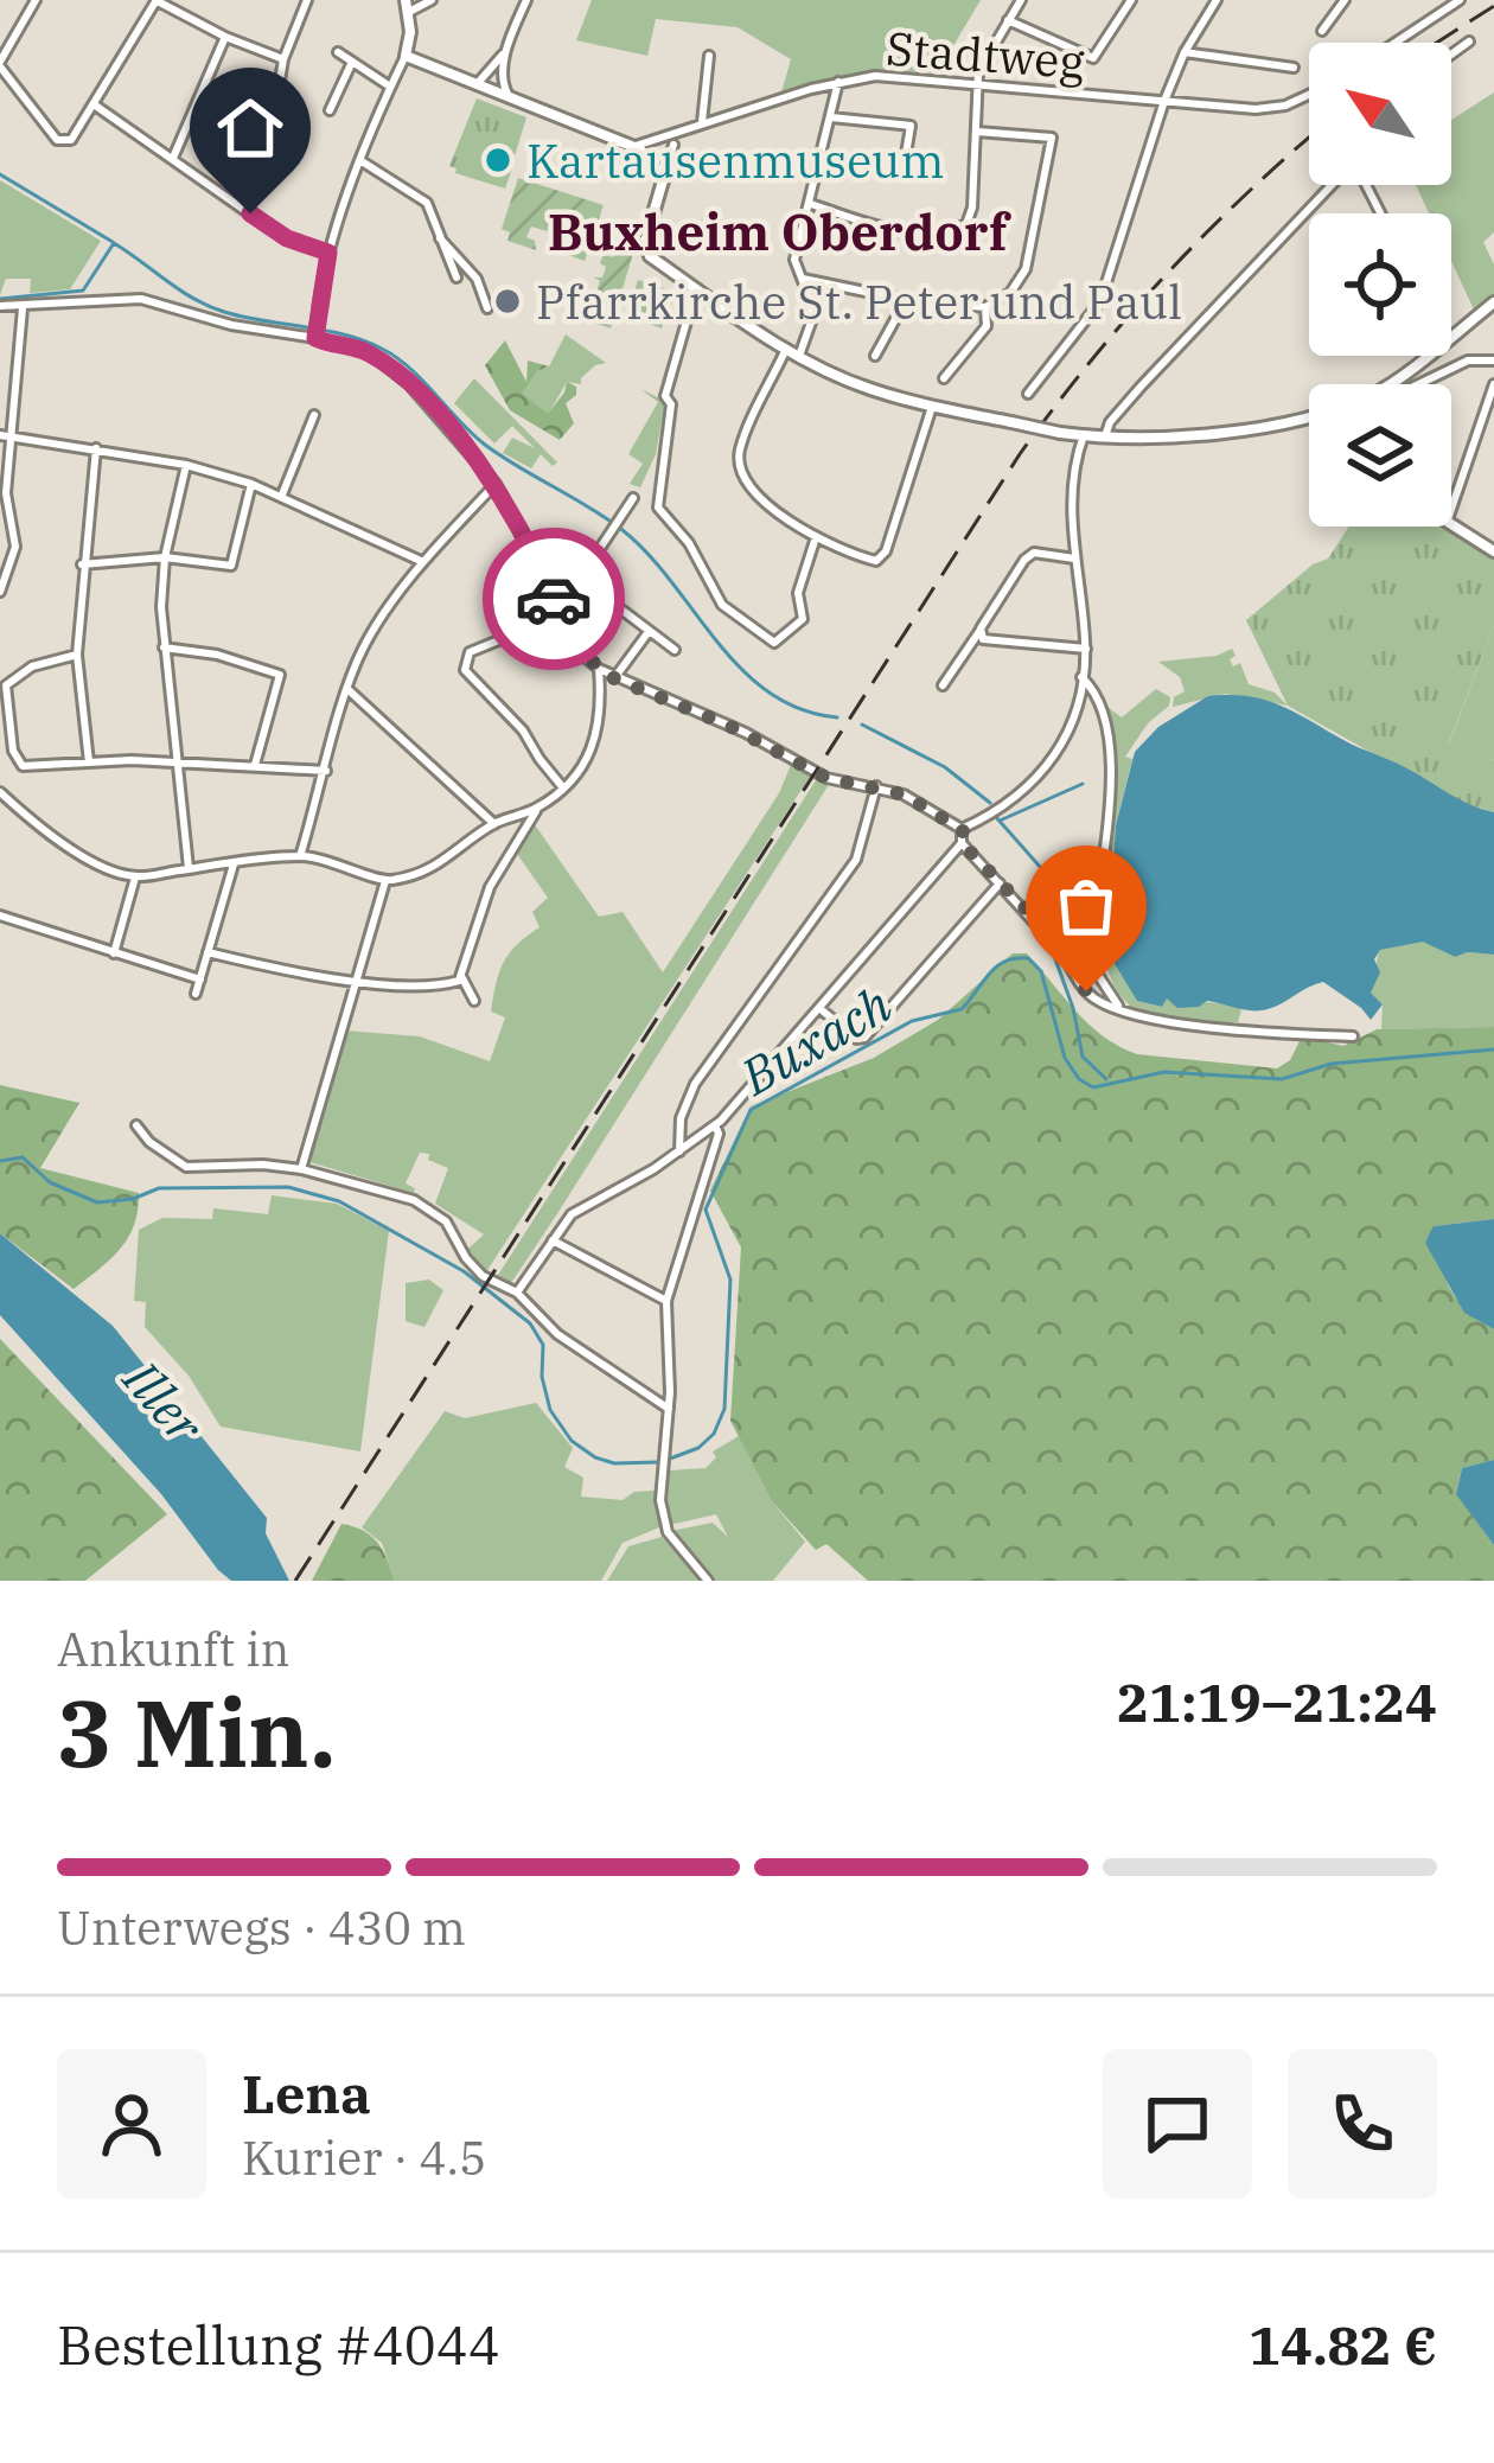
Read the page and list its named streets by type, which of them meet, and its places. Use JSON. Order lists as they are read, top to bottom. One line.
{"streets":{"street":["Stadtweg"]},"districts":["Buxheim Oberdorf"],"water":["Buxach","Iller"],"places":["Kartausenmuseum","Pfarrkirche St. Peter und Paul"],"north":"top left","page":{"heading":["3 Min.","Ankunft in","21:19–21:24"],"panel":["Lena","Kurier · 4.5","Bestellung #4044","14.82 €"],"bar":"Unterwegs · 430 m"}}
